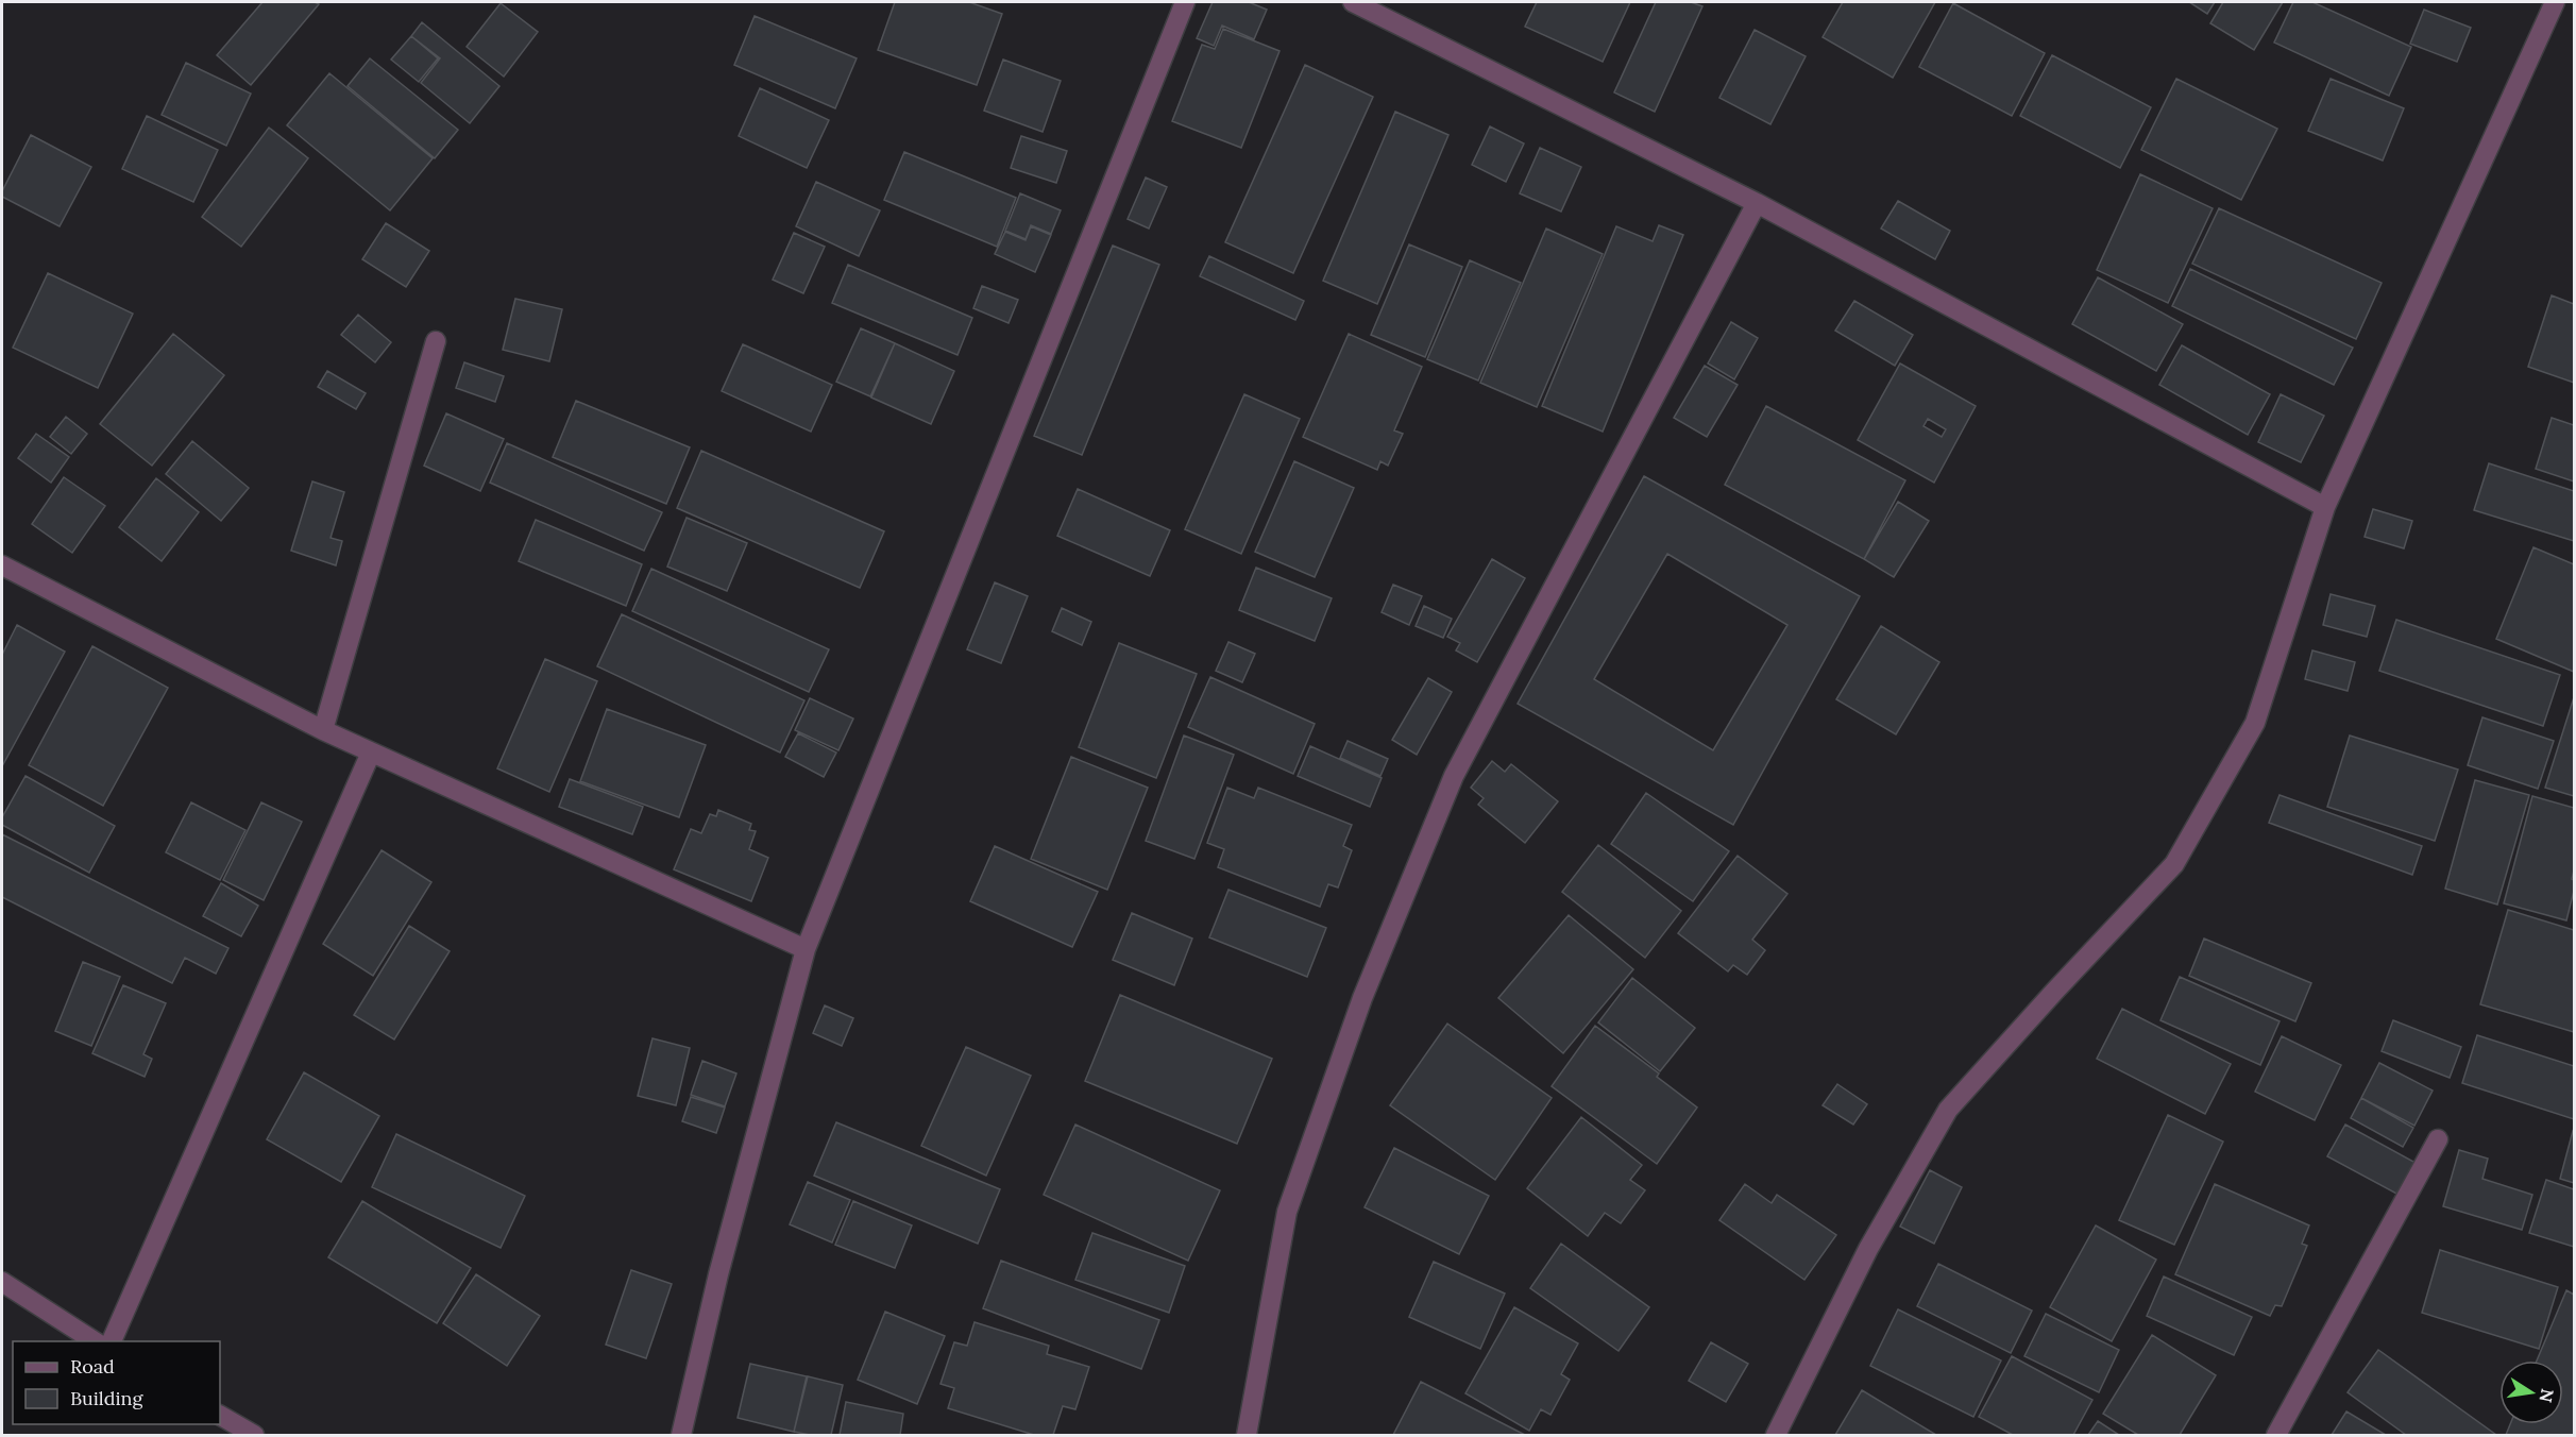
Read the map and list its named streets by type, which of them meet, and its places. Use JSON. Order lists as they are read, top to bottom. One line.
{"legend":["Road","Building"],"north":"right"}
